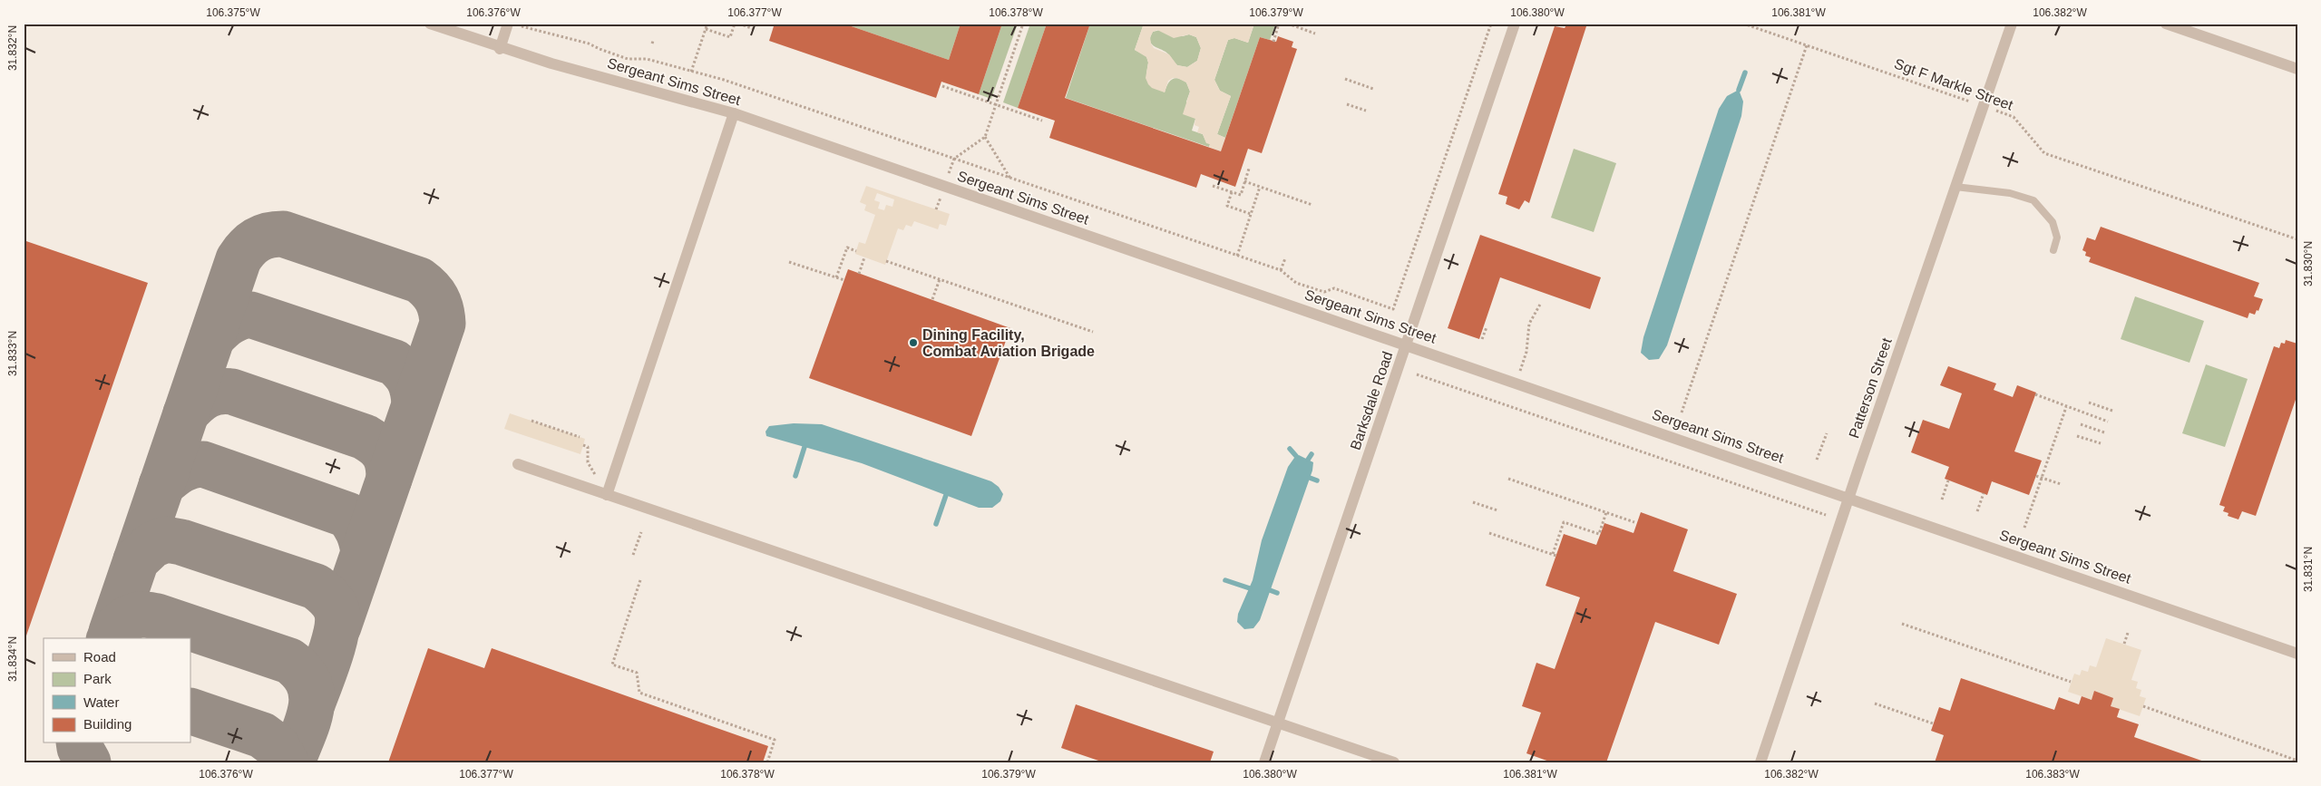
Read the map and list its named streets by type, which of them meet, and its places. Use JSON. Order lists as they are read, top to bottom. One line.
{"streets":{"street":["Sergeant Sims Street","Patterson Street","Barksdale Road"],"path":["Sgt F Markle Street"]},"crossings":[["Sergeant Sims Street","Patterson Street"],["Sergeant Sims Street","Barksdale Road"],["Sgt F Markle Street","Patterson Street"]],"places":["Dining Facility, Combat Aviation Brigade"],"legend":["Road","Park","Water","Building"],"coordinates":["106.375°W","106.376°W","106.377°W","106.378°W","106.379°W","106.380°W","106.381°W","106.382°W","31.832°N","31.830°N","31.833°N","31.831°N","31.834°N","106.383°W"]}
